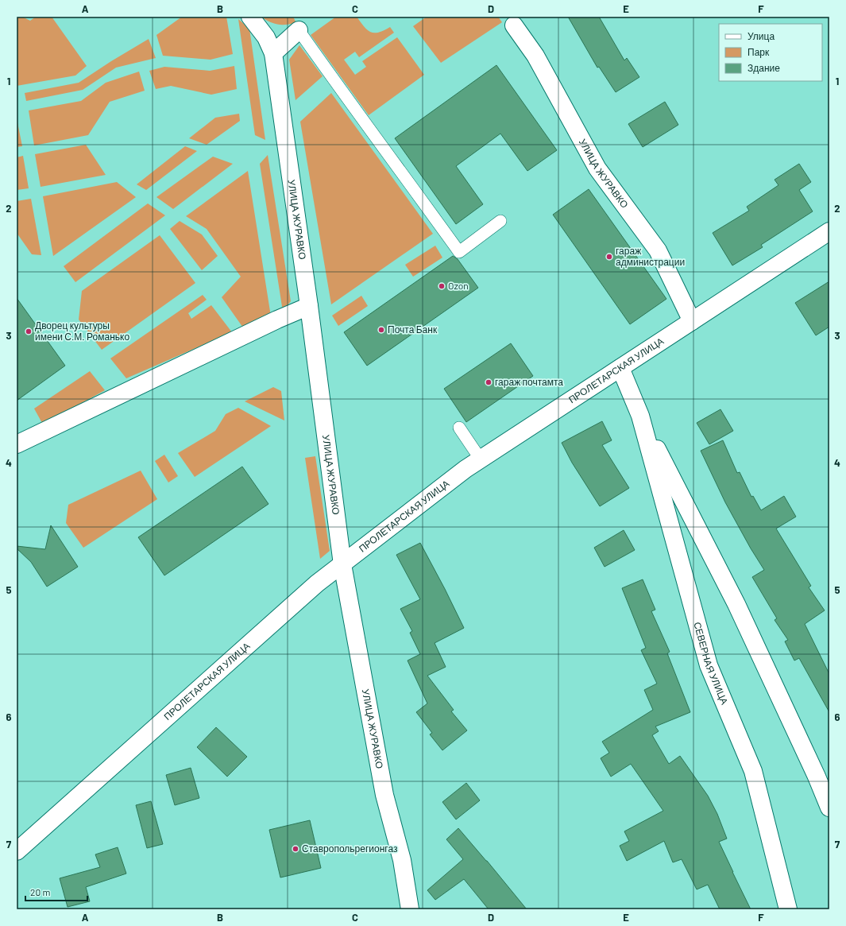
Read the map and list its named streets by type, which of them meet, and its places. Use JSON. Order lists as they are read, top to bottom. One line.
{"streets":{"street":["УЛИЦА ЖУРАВКО","ПРОЛЕТАРСКАЯ УЛИЦА","СЕВЕРНАЯ УЛИЦА"]},"crossings":[["УЛИЦА ЖУРАВКО","ПРОЛЕТАРСКАЯ УЛИЦА"],["ПРОЛЕТАРСКАЯ УЛИЦА","СЕВЕРНАЯ УЛИЦА"]],"places":["гараж администрации","Ozon","Почта Банк","Дворец культуры имени С.М. Романько","гараж почтамта","Ставропольрегионгаз"],"legend":["Улица","Парк","Здание"],"scale_bar":"20 m","grid":{"columns":["A","B","C","D","E","F"],"rows":["1","2","3","4","5","6","7"]}}
